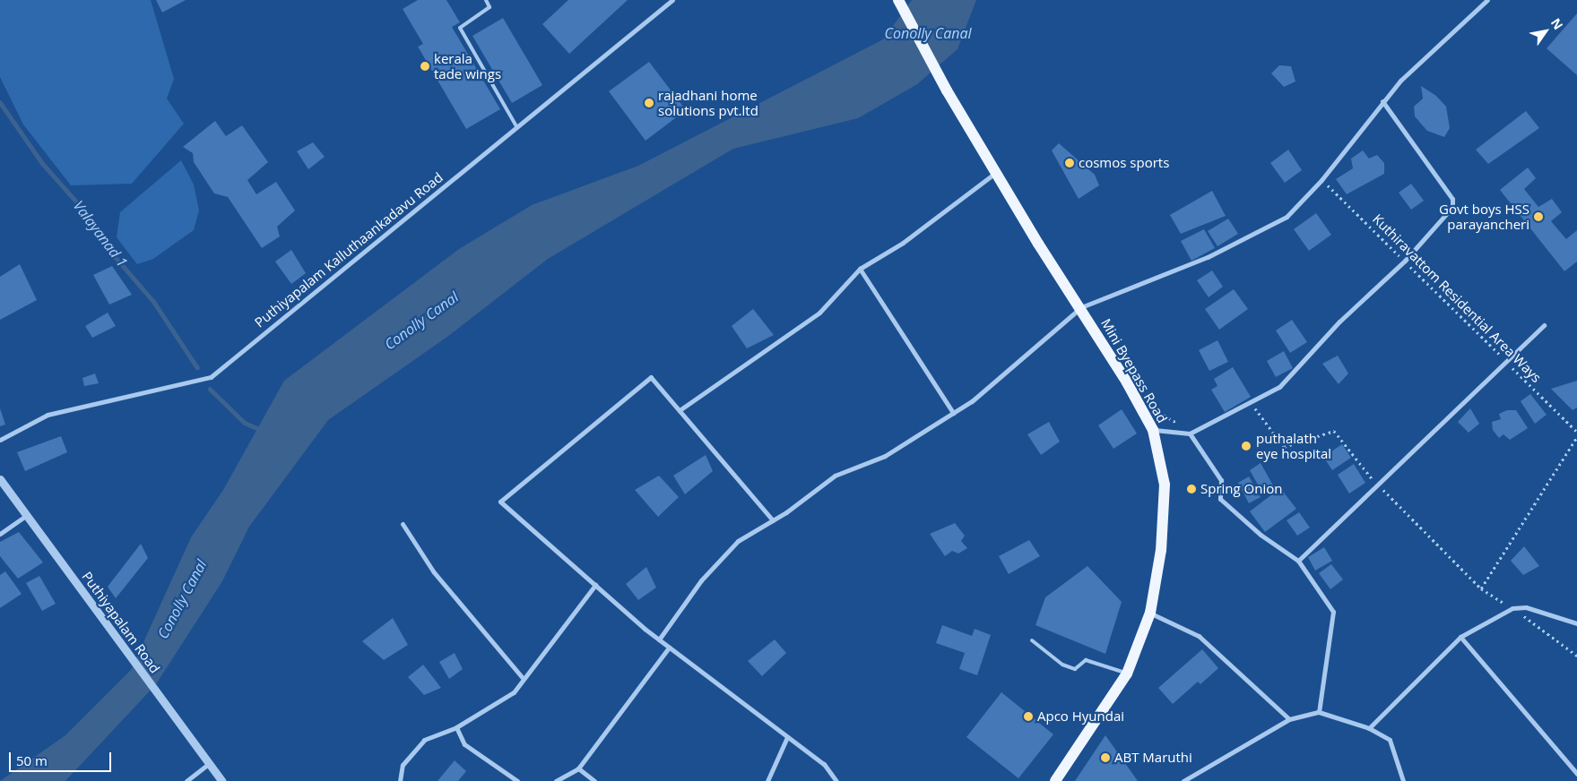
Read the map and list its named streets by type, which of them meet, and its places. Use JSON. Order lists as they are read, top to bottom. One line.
{"streets":{"main road":["Mini Byepass Road"],"street":["Puthiyapalam Kalluthaankadavu Road","Puthiyapalam Road"],"path":["Kuthiravattom Residential Area Ways"]},"water":["Conolly Canal","Valayanad 1"],"places":["kerala tade wings","rajadhani home solutions pvt.ltd","cosmos sports","Govt boys HSS parayancheri","puthalath eye hospital","Spring Onion","Apco Hyundai","ABT Maruthi"],"scale_bar":"50 m","north":"top right"}
